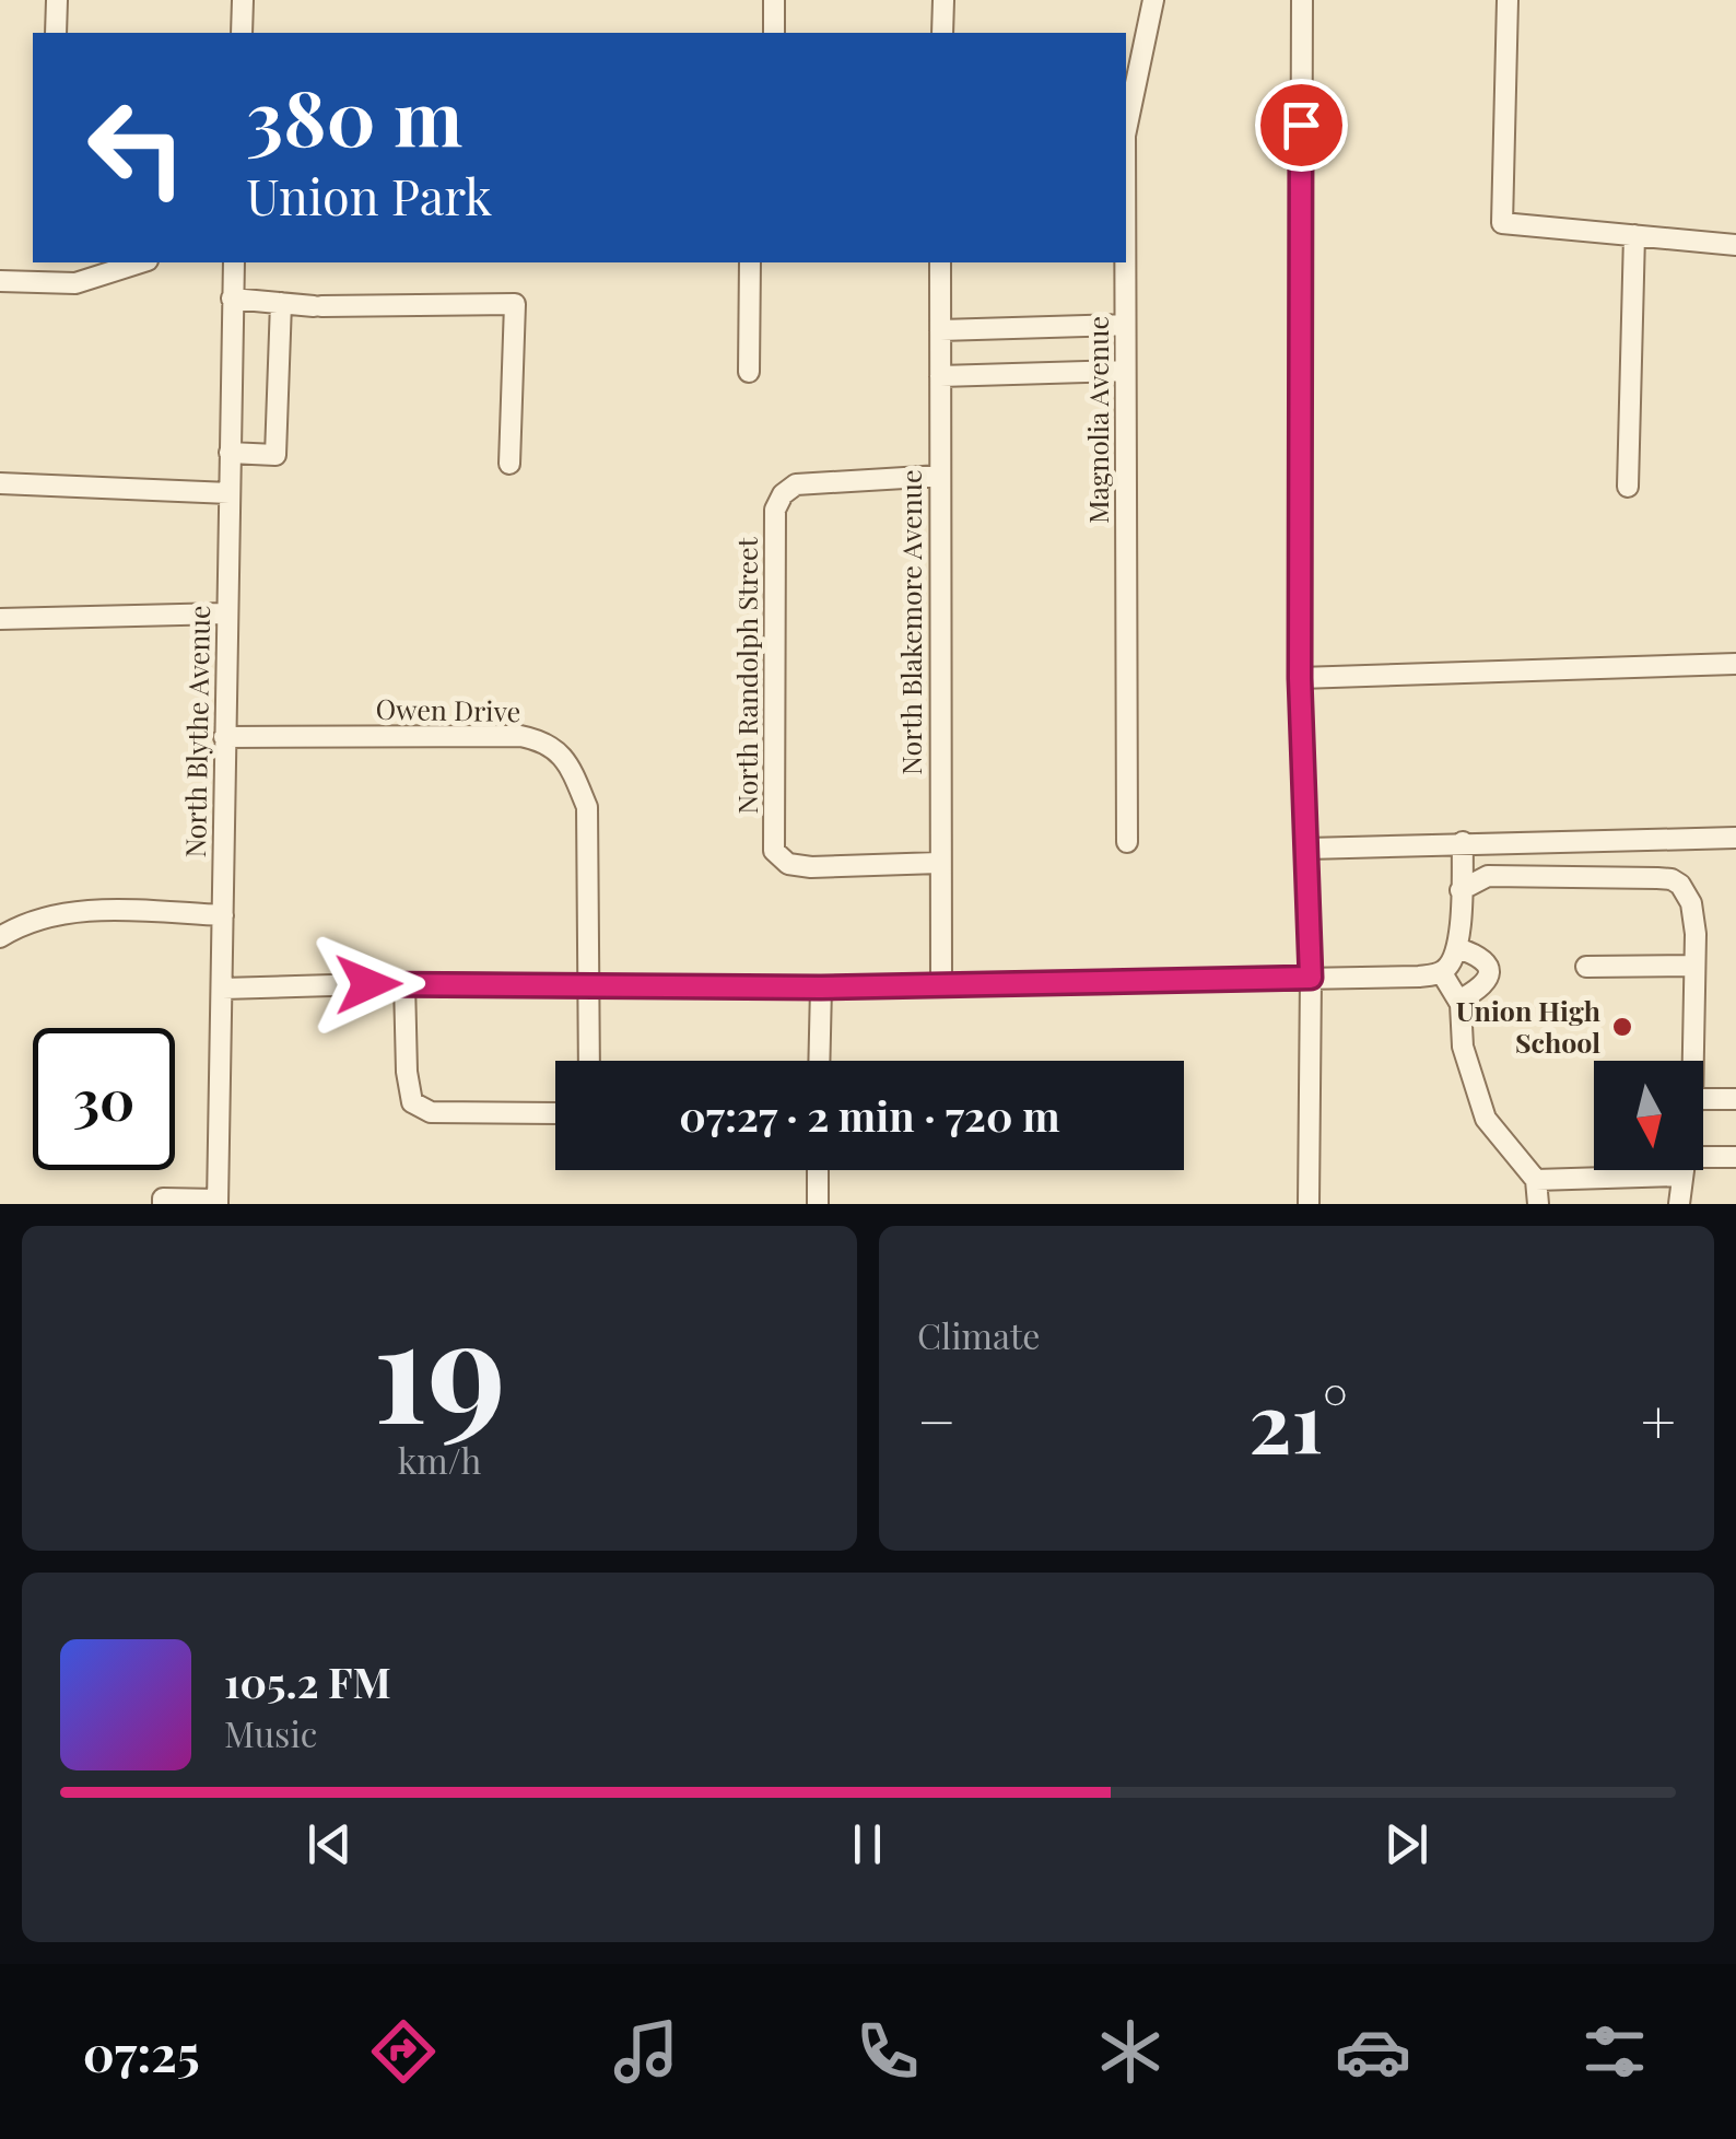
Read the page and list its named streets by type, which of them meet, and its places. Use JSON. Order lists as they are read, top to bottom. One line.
{"streets":{"street":["Magnolia Avenue","North Blakemore Avenue","North Randolph Street","Owen Drive","North Blythe Avenue"]},"crossings":[["North Blakemore Avenue","North Randolph Street"],["Owen Drive","North Blythe Avenue"]],"places":["Union High School"],"north":"bottom","page":{"turn":["380 m","Union Park"],"limit":"30","trip":"07:27 · 2 min · 720 m","tile":[["19","km/h"],"Climate"],"heat":["−","21°","+"],"song":["105.2 FM","Music"],"tabs":"07:25"}}
